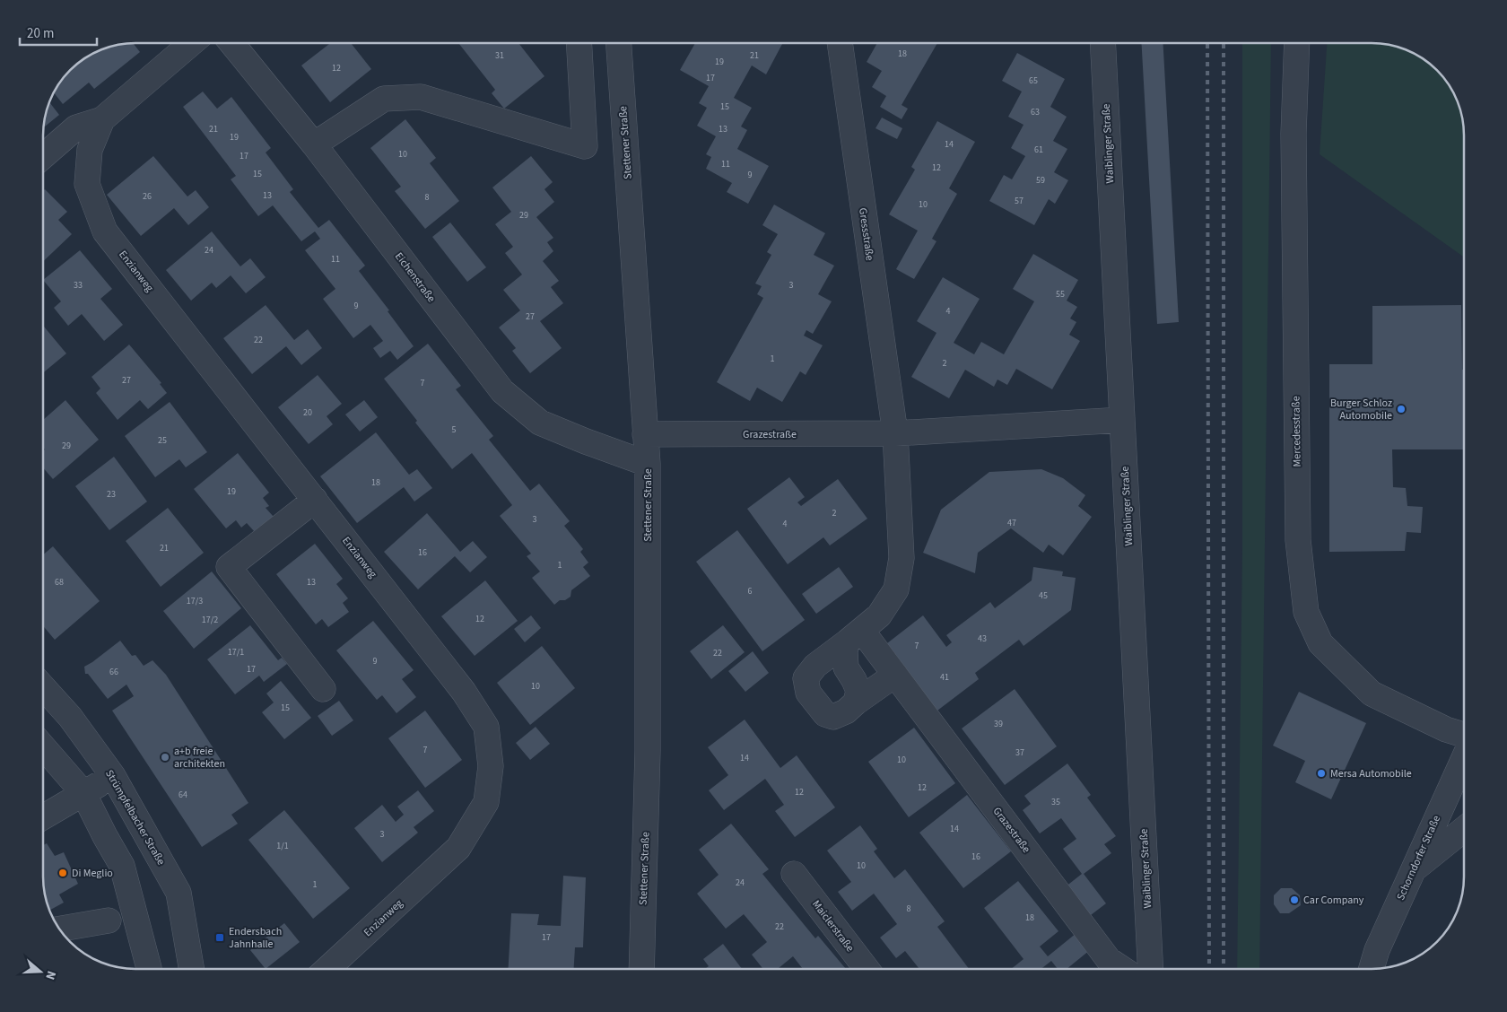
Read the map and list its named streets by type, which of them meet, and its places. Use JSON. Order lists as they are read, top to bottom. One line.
{"streets":{"street":["Stettener Straße","Waiblinger Straße","Gressstraße","Enzianweg","Eichenstraße","Mercedesstraße","Grazestraße","Strümpfelbacher Straße","Schorndorfer Straße","Maiclerstraße"]},"crossings":[["Stettener Straße","Eichenstraße"],["Stettener Straße","Grazestraße"],["Waiblinger Straße","Grazestraße"],["Gressstraße","Grazestraße"]],"places":{"other":["Burger Schloz Automobile","a+b freie architekten","Mersa Automobile","Di Meglio","Car Company"],"transit":["Endersbach Jahnhalle"]},"house_numbers":["18","31","21","19","12","17","65","15","63","21","13","19","14","61","10","17","11","12","15","9","59","13","26","8","57","10","29","24","11","33","3","55","9","4","27","22","1","2","27","7","20","5","25","29","18","19","23","2","3","47","4","21","16","1","68","13","6","45","17/3","12","17/2","43","7","17/1","22","9","17","66","41","10","15","39","7","37","14","10","12","12","64","35","14","3","1/1","16","10","24","1","8","18","22","17"],"scale_bar":"20 m","north":"right"}
